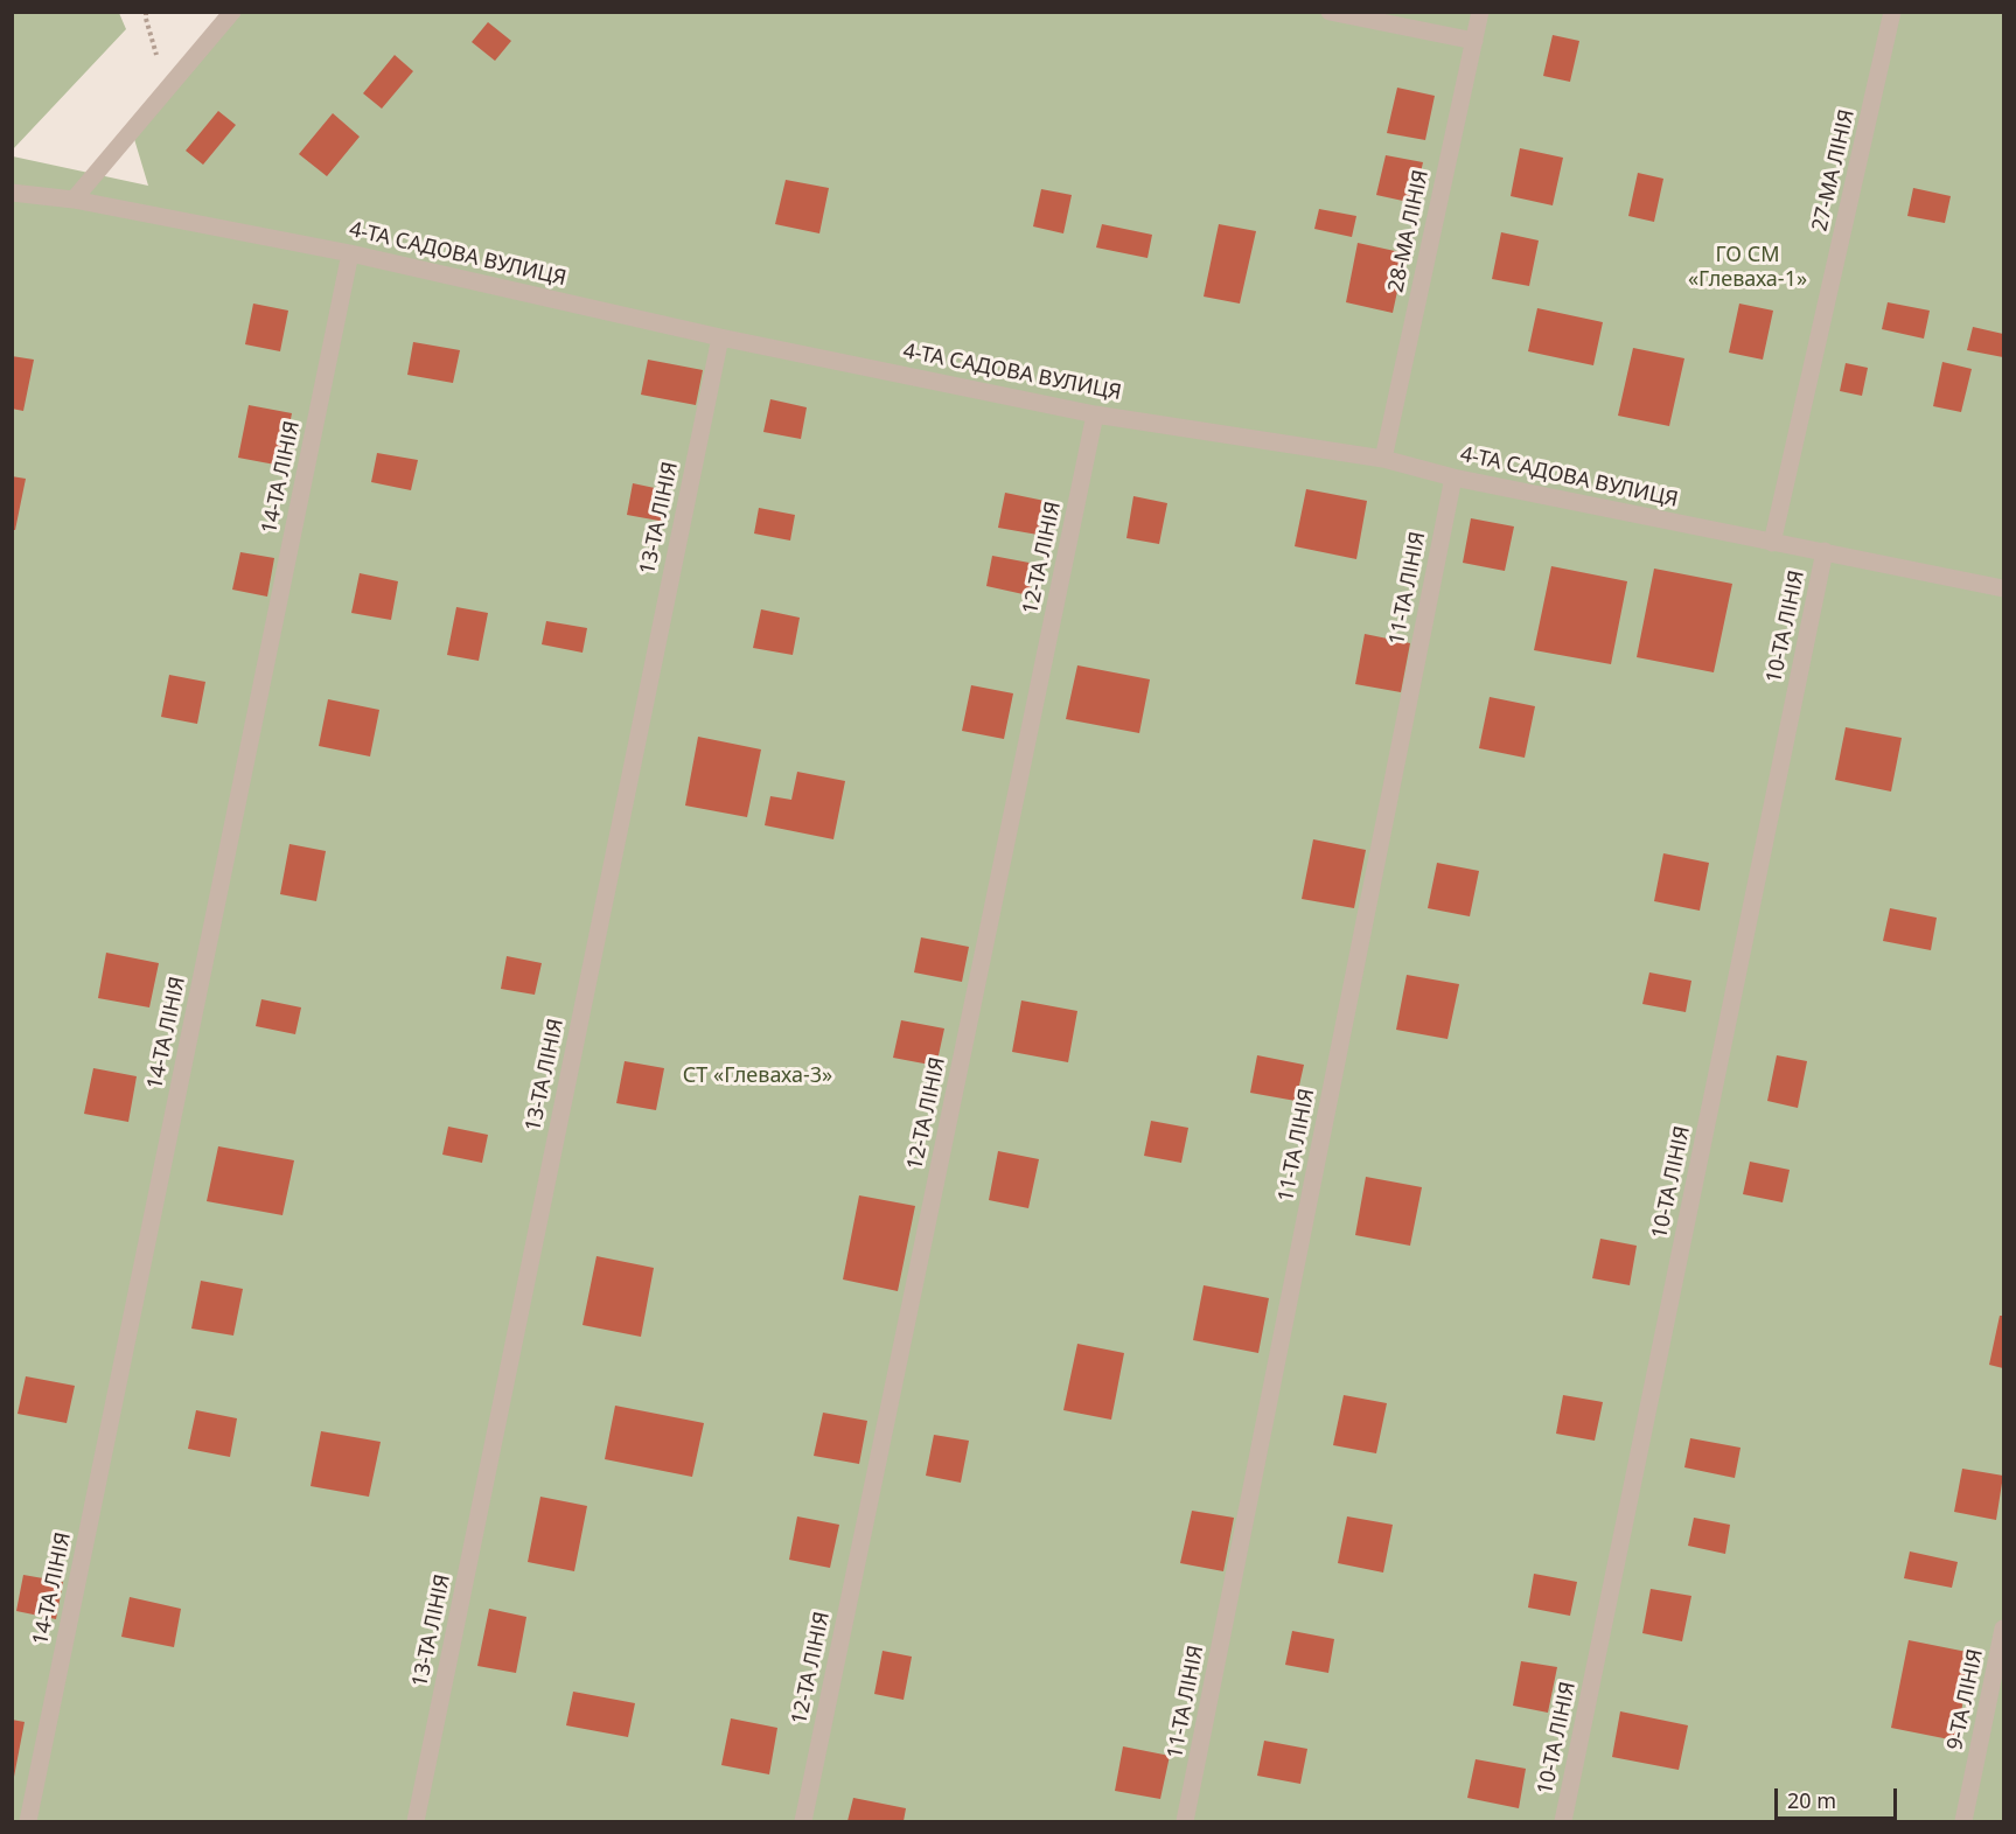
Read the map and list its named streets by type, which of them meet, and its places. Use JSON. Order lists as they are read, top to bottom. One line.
{"streets":{"street":["27-МА ЛІНІЯ","28-МА ЛІНІЯ","4-ТА САДОВА ВУЛИЦЯ","14-ТА ЛІНІЯ","13-ТА ЛІНІЯ","12-ТА ЛІНІЯ","11-ТА ЛІНІЯ","10-ТА ЛІНІЯ","9-ТА ЛІНІЯ"]},"crossings":[["27-МА ЛІНІЯ","4-ТА САДОВА ВУЛИЦЯ"],["28-МА ЛІНІЯ","4-ТА САДОВА ВУЛИЦЯ"],["4-ТА САДОВА ВУЛИЦЯ","14-ТА ЛІНІЯ"],["4-ТА САДОВА ВУЛИЦЯ","13-ТА ЛІНІЯ"],["4-ТА САДОВА ВУЛИЦЯ","12-ТА ЛІНІЯ"],["4-ТА САДОВА ВУЛИЦЯ","11-ТА ЛІНІЯ"],["4-ТА САДОВА ВУЛИЦЯ","10-ТА ЛІНІЯ"]],"parks":["ГО СМ «Глеваха-1»","СТ «Глеваха-3»"],"scale_bar":"20 m"}
